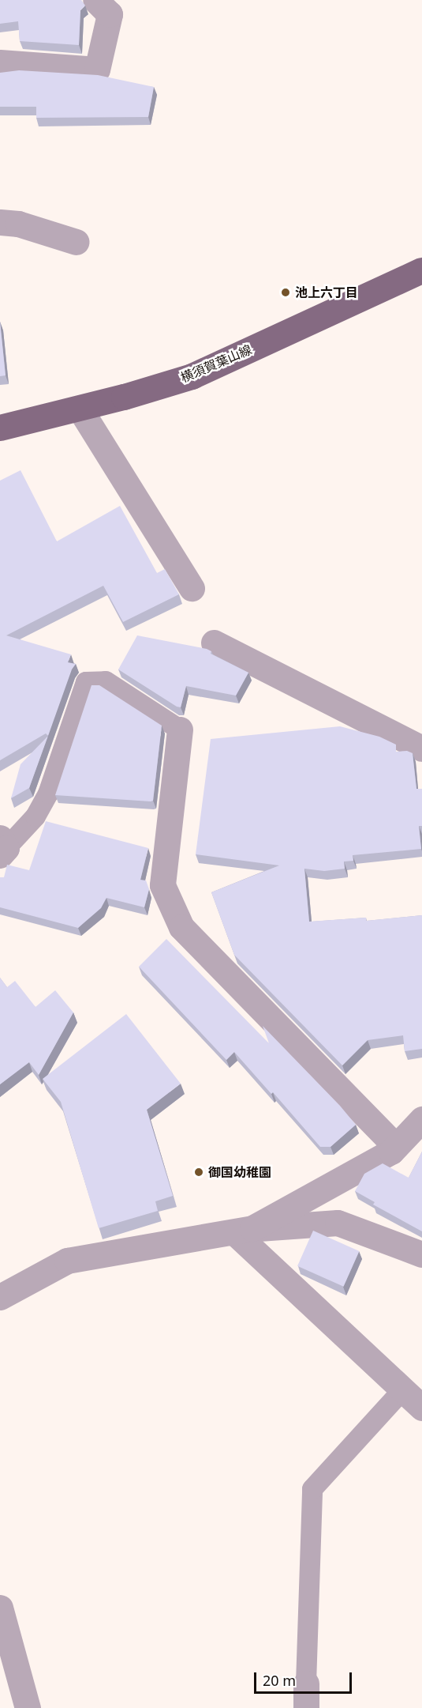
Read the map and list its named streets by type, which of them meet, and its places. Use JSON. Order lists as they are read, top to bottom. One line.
{"streets":{"main road":["横須賀葉山線"]},"places":["池上六丁目","御国幼稚園"],"scale_bar":"20 m"}
